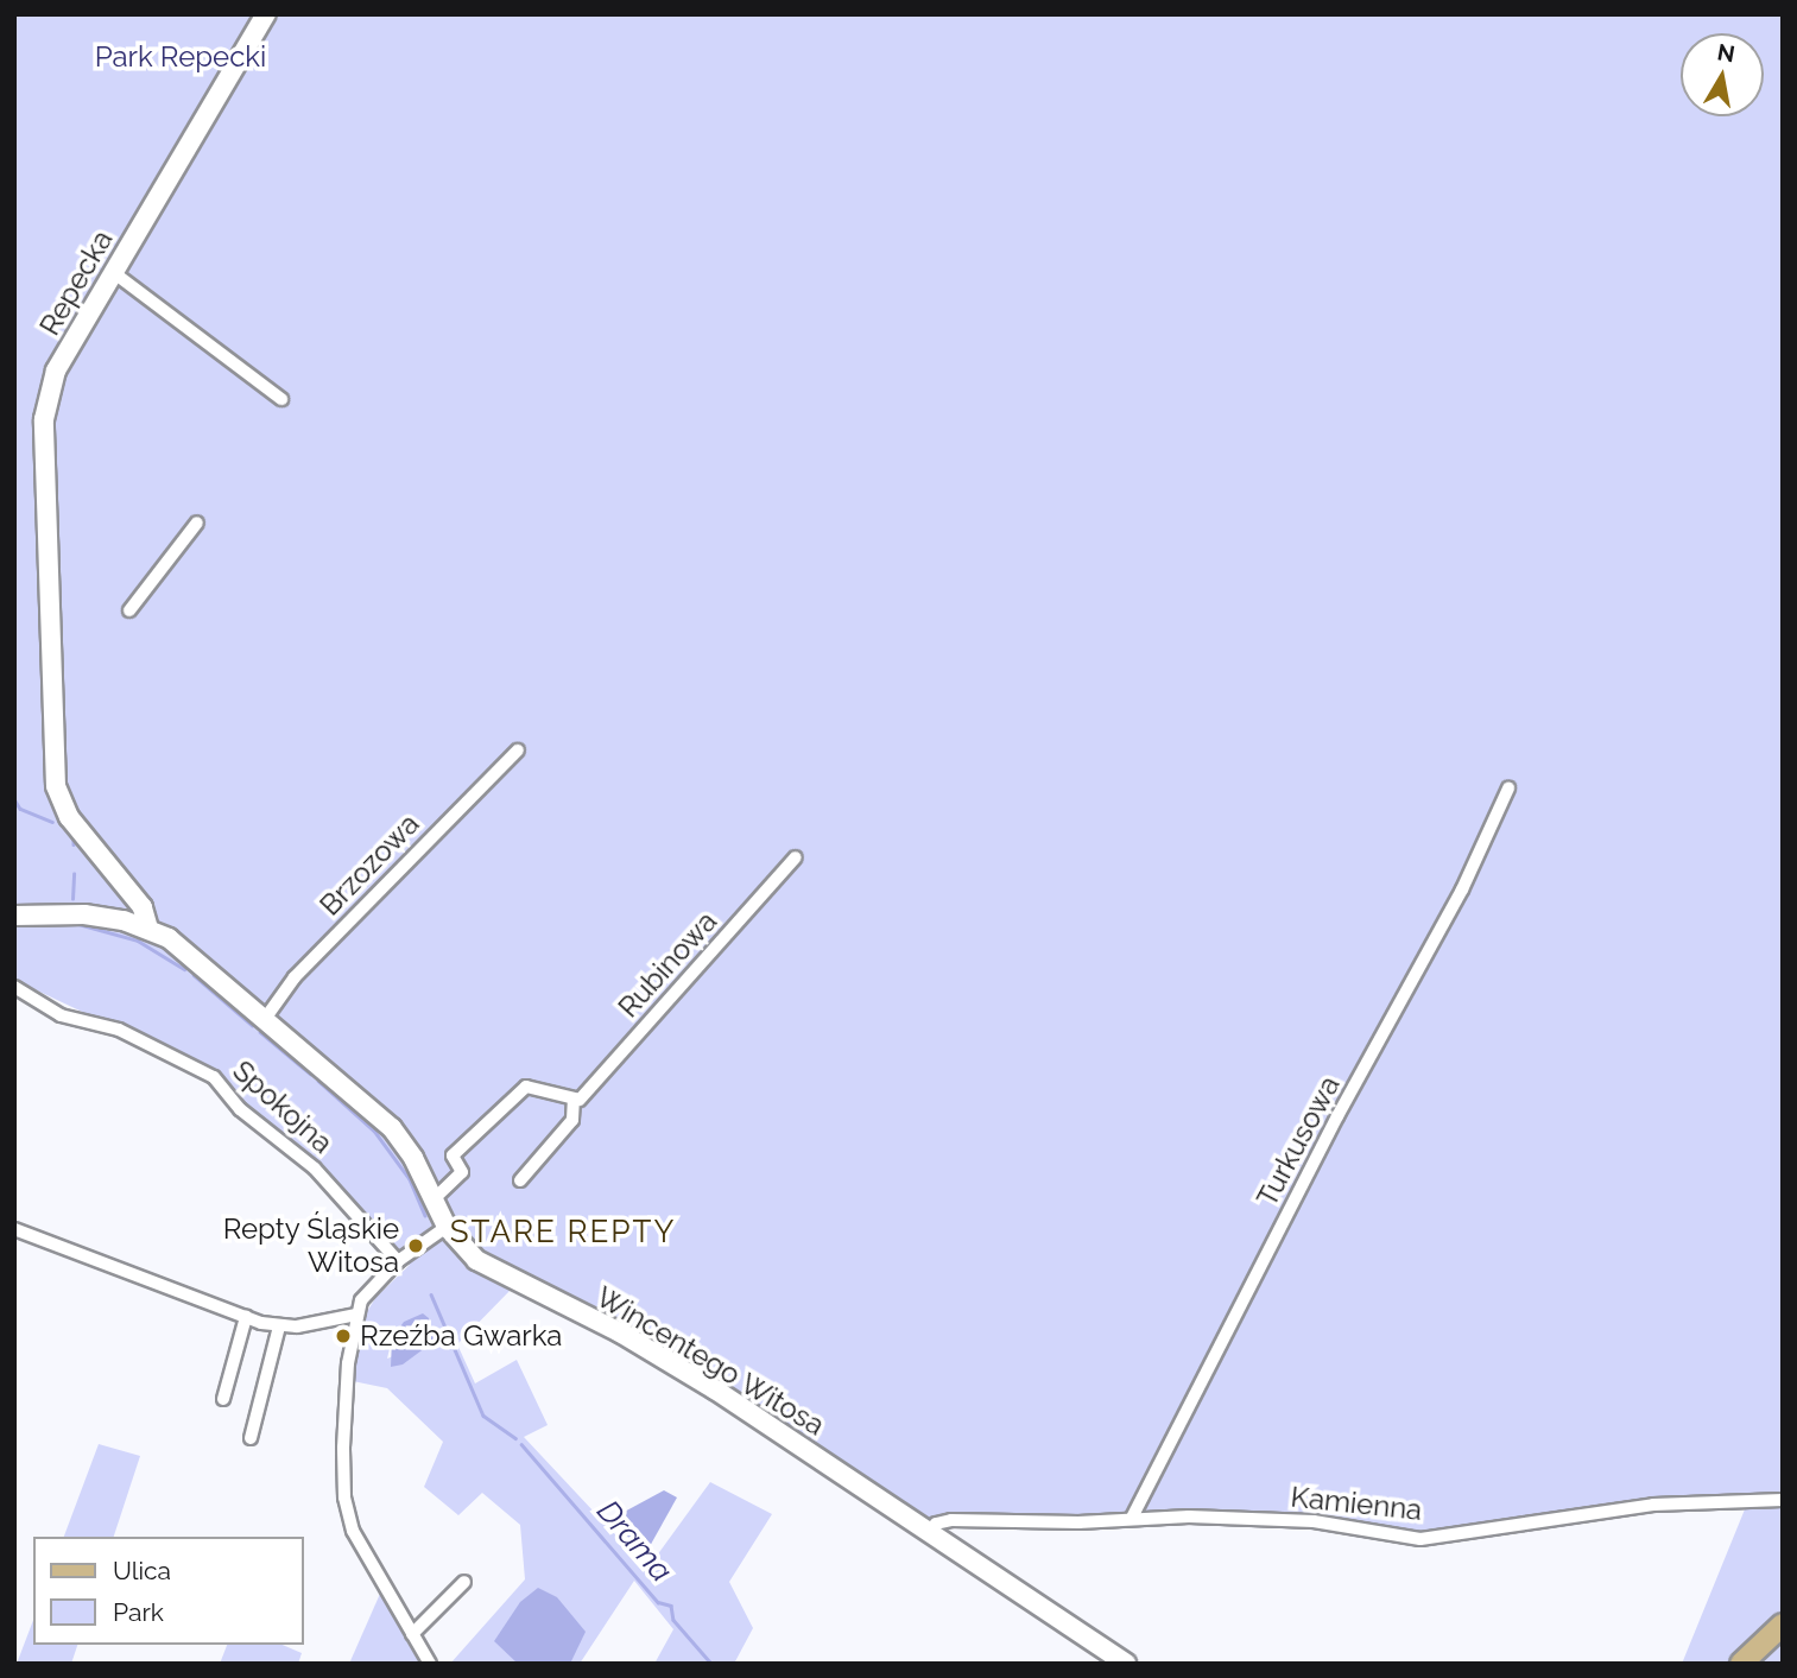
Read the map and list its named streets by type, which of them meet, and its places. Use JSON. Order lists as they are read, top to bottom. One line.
{"streets":{"street":["Repecka","Brzozowa","Rubinowa","Spokojna","Turkusowa","Wincentego Witosa","Kamienna"]},"crossings":[["Repecka","Wincentego Witosa"],["Brzozowa","Wincentego Witosa"],["Turkusowa","Kamienna"],["Wincentego Witosa","Kamienna"]],"districts":["STARE REPTY"],"water":["Drama"],"parks":["Park Repecki"],"places":["Repty Śląskie Witosa","Rzeźba Gwarka"],"legend":["Ulica","Park"],"north":"top"}
